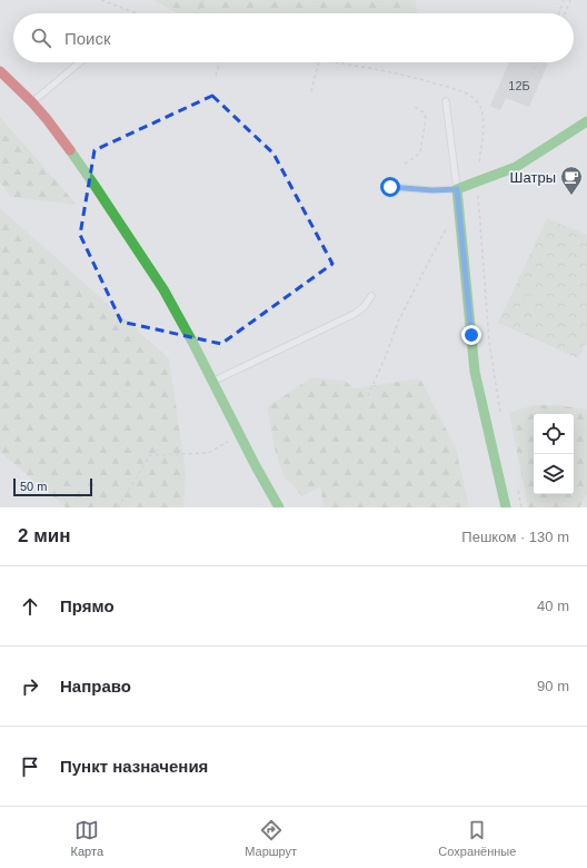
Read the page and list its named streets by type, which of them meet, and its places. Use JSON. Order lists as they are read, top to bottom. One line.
{"places":{"cafe":["Шатры"]},"house_numbers":["12Б"],"scale_bar":"50 m","page":{"search":"Поиск","scale":"50 m","heading":["2 мин","Пешком · 130 m"],"list":[["Прямо","40 m"],["Направо","90 m"],"Пункт назначения"],"nav":["Карта","Маршрут","Сохранённые"]}}
